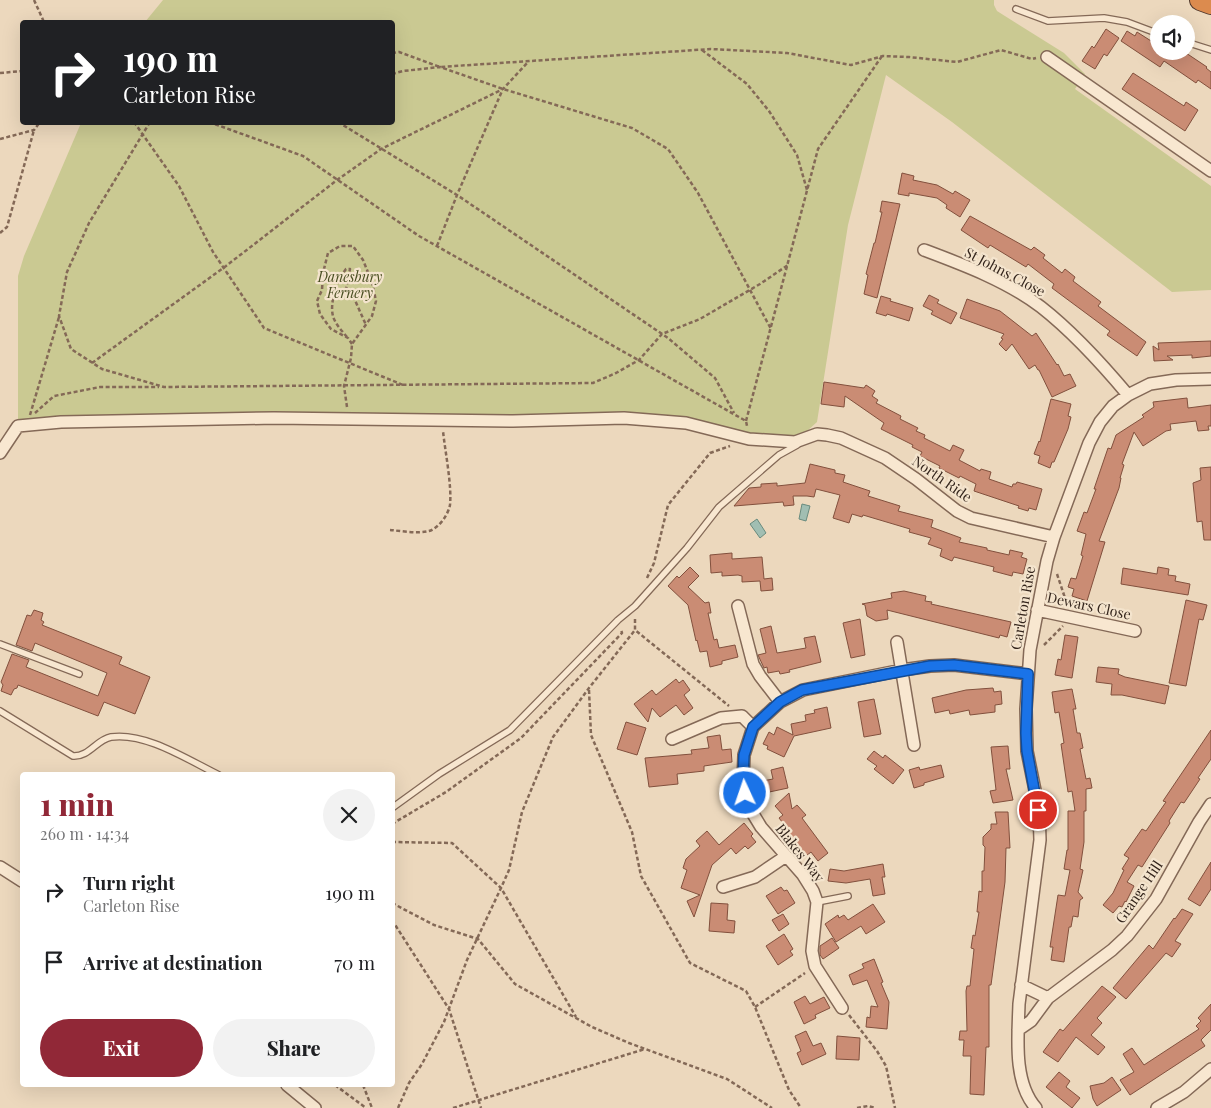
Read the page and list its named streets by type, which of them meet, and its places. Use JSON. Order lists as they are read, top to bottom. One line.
{"streets":{"street":["St Johns Close","North Ride","Dewars Close","Carleton Rise","Blakes Way","Grange Hill"]},"crossings":[["St Johns Close","Carleton Rise"],["North Ride","Carleton Rise"],["Dewars Close","Carleton Rise"],["Carleton Rise","Blakes Way"],["Carleton Rise","Grange Hill"]],"parks":["Danesbury Fernery"],"page":{"turn":["190 m","Carleton Rise"],"heading":["1 min","260 m · 14:34"],"list":[{"name":"Turn right","note":"Carleton Rise","value":"190 m"},{"name":"Arrive at destination","value":"70 m"}],"buttons":["Exit","Share"]}}
